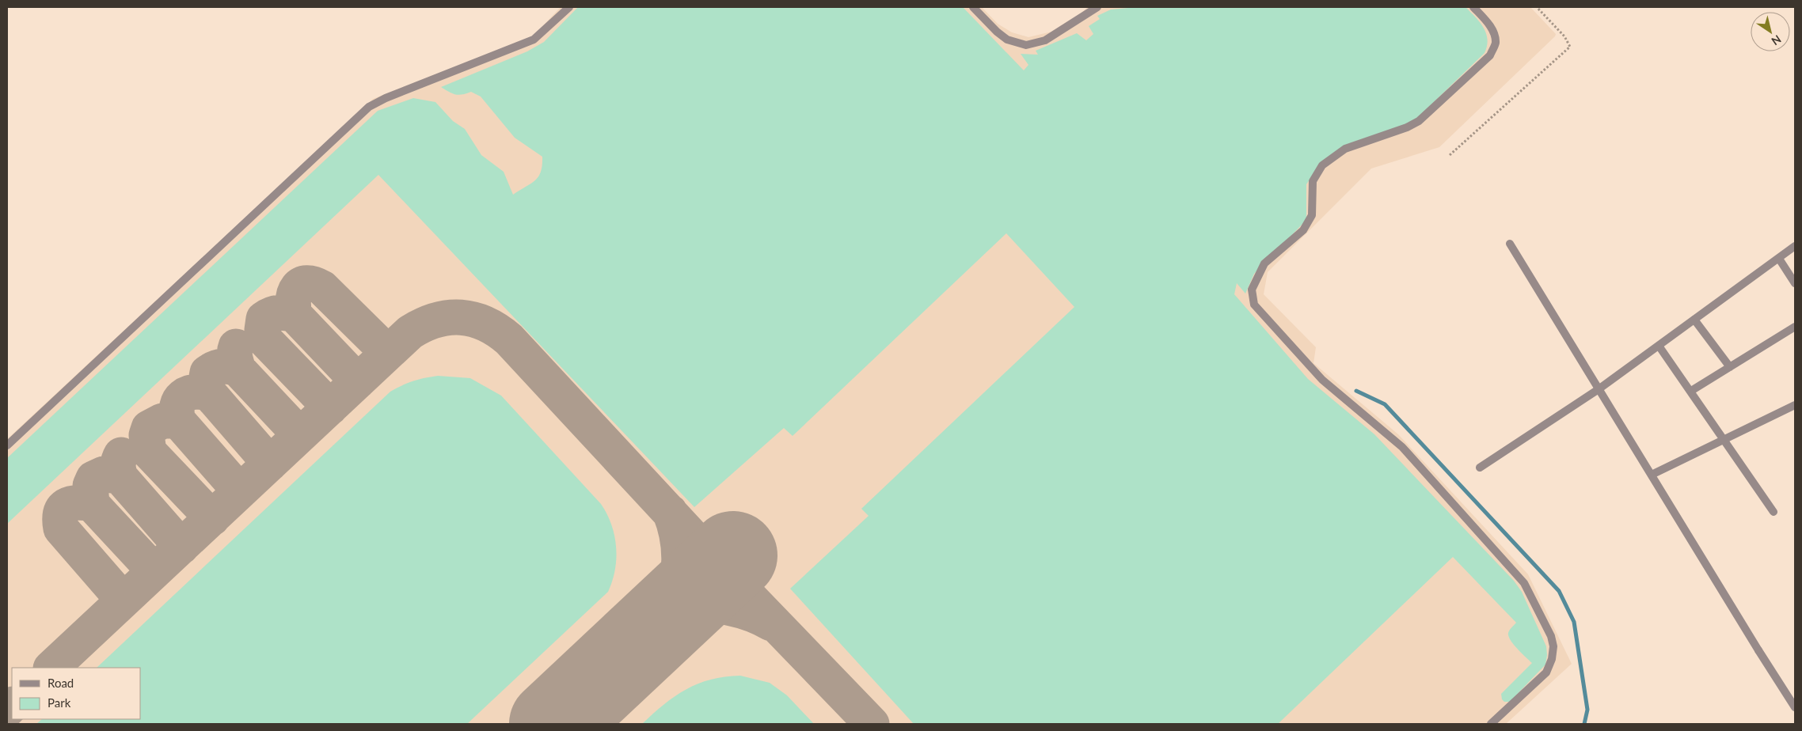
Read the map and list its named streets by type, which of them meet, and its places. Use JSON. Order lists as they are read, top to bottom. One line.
{"legend":["Road","Park"],"north":"bottom right"}
